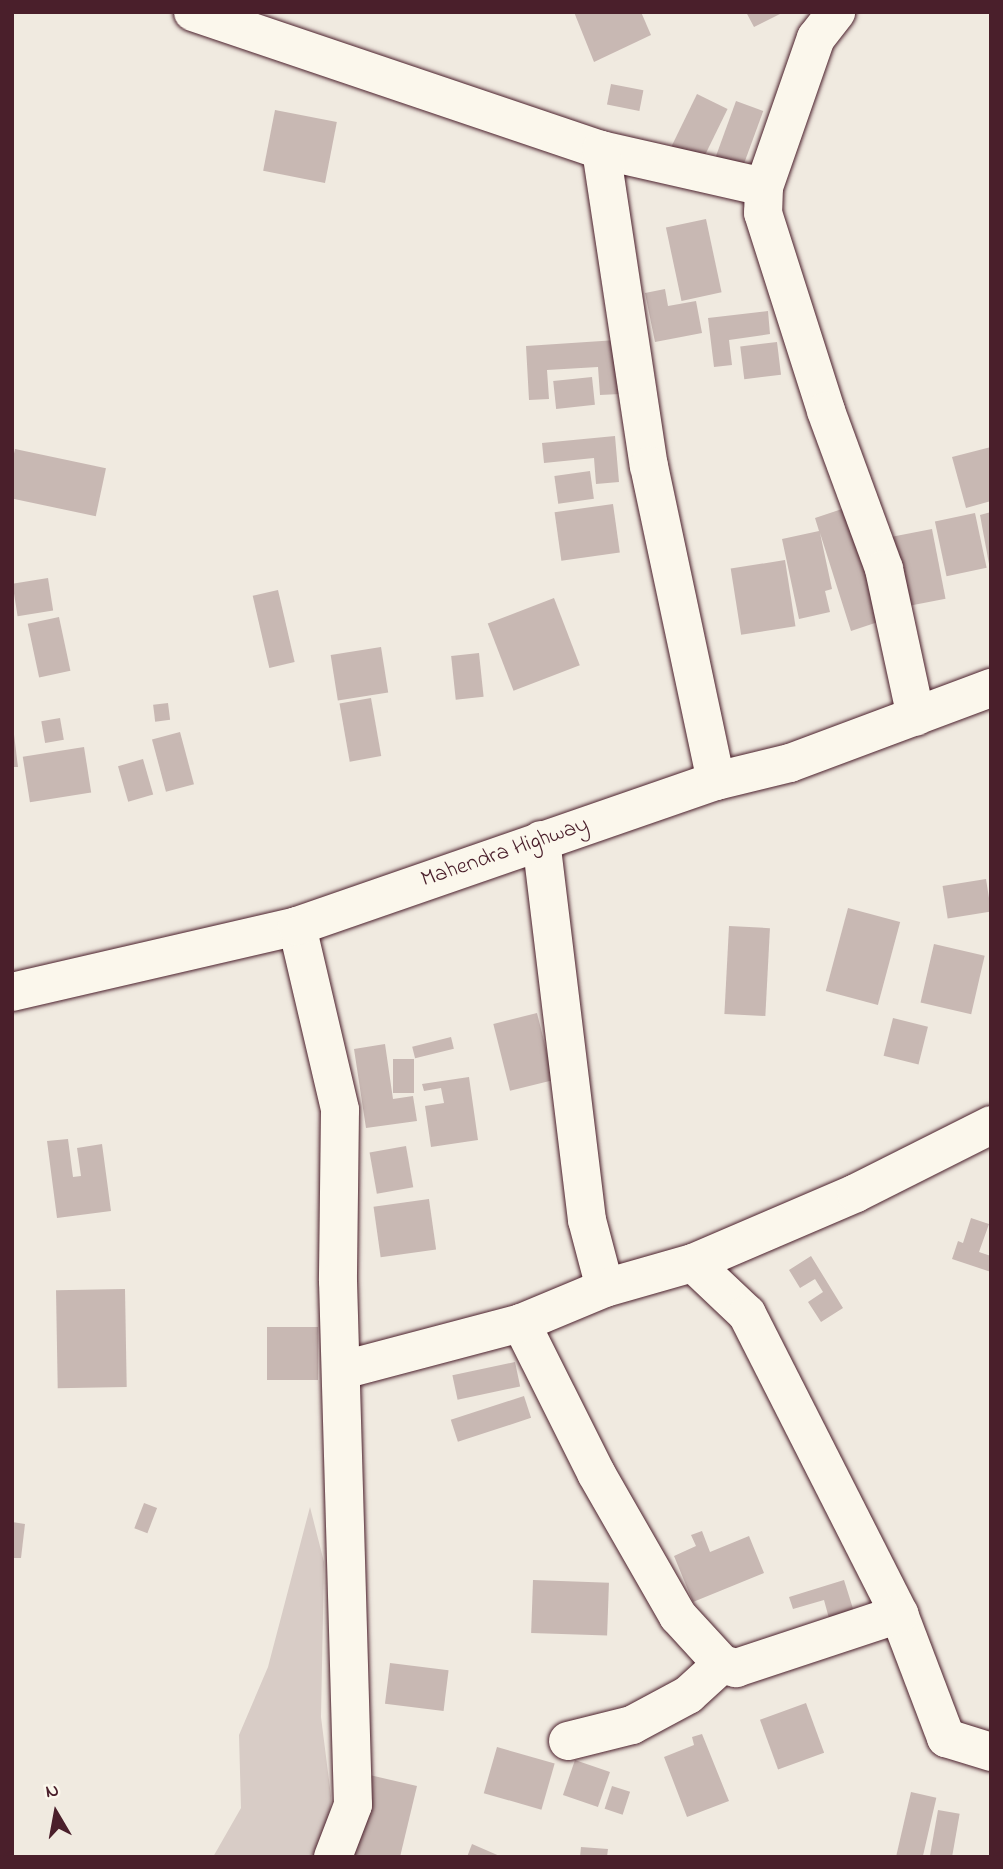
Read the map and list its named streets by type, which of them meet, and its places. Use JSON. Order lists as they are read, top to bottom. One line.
{"streets":{"main road":["Mahendra Highway"]},"north":"top"}
